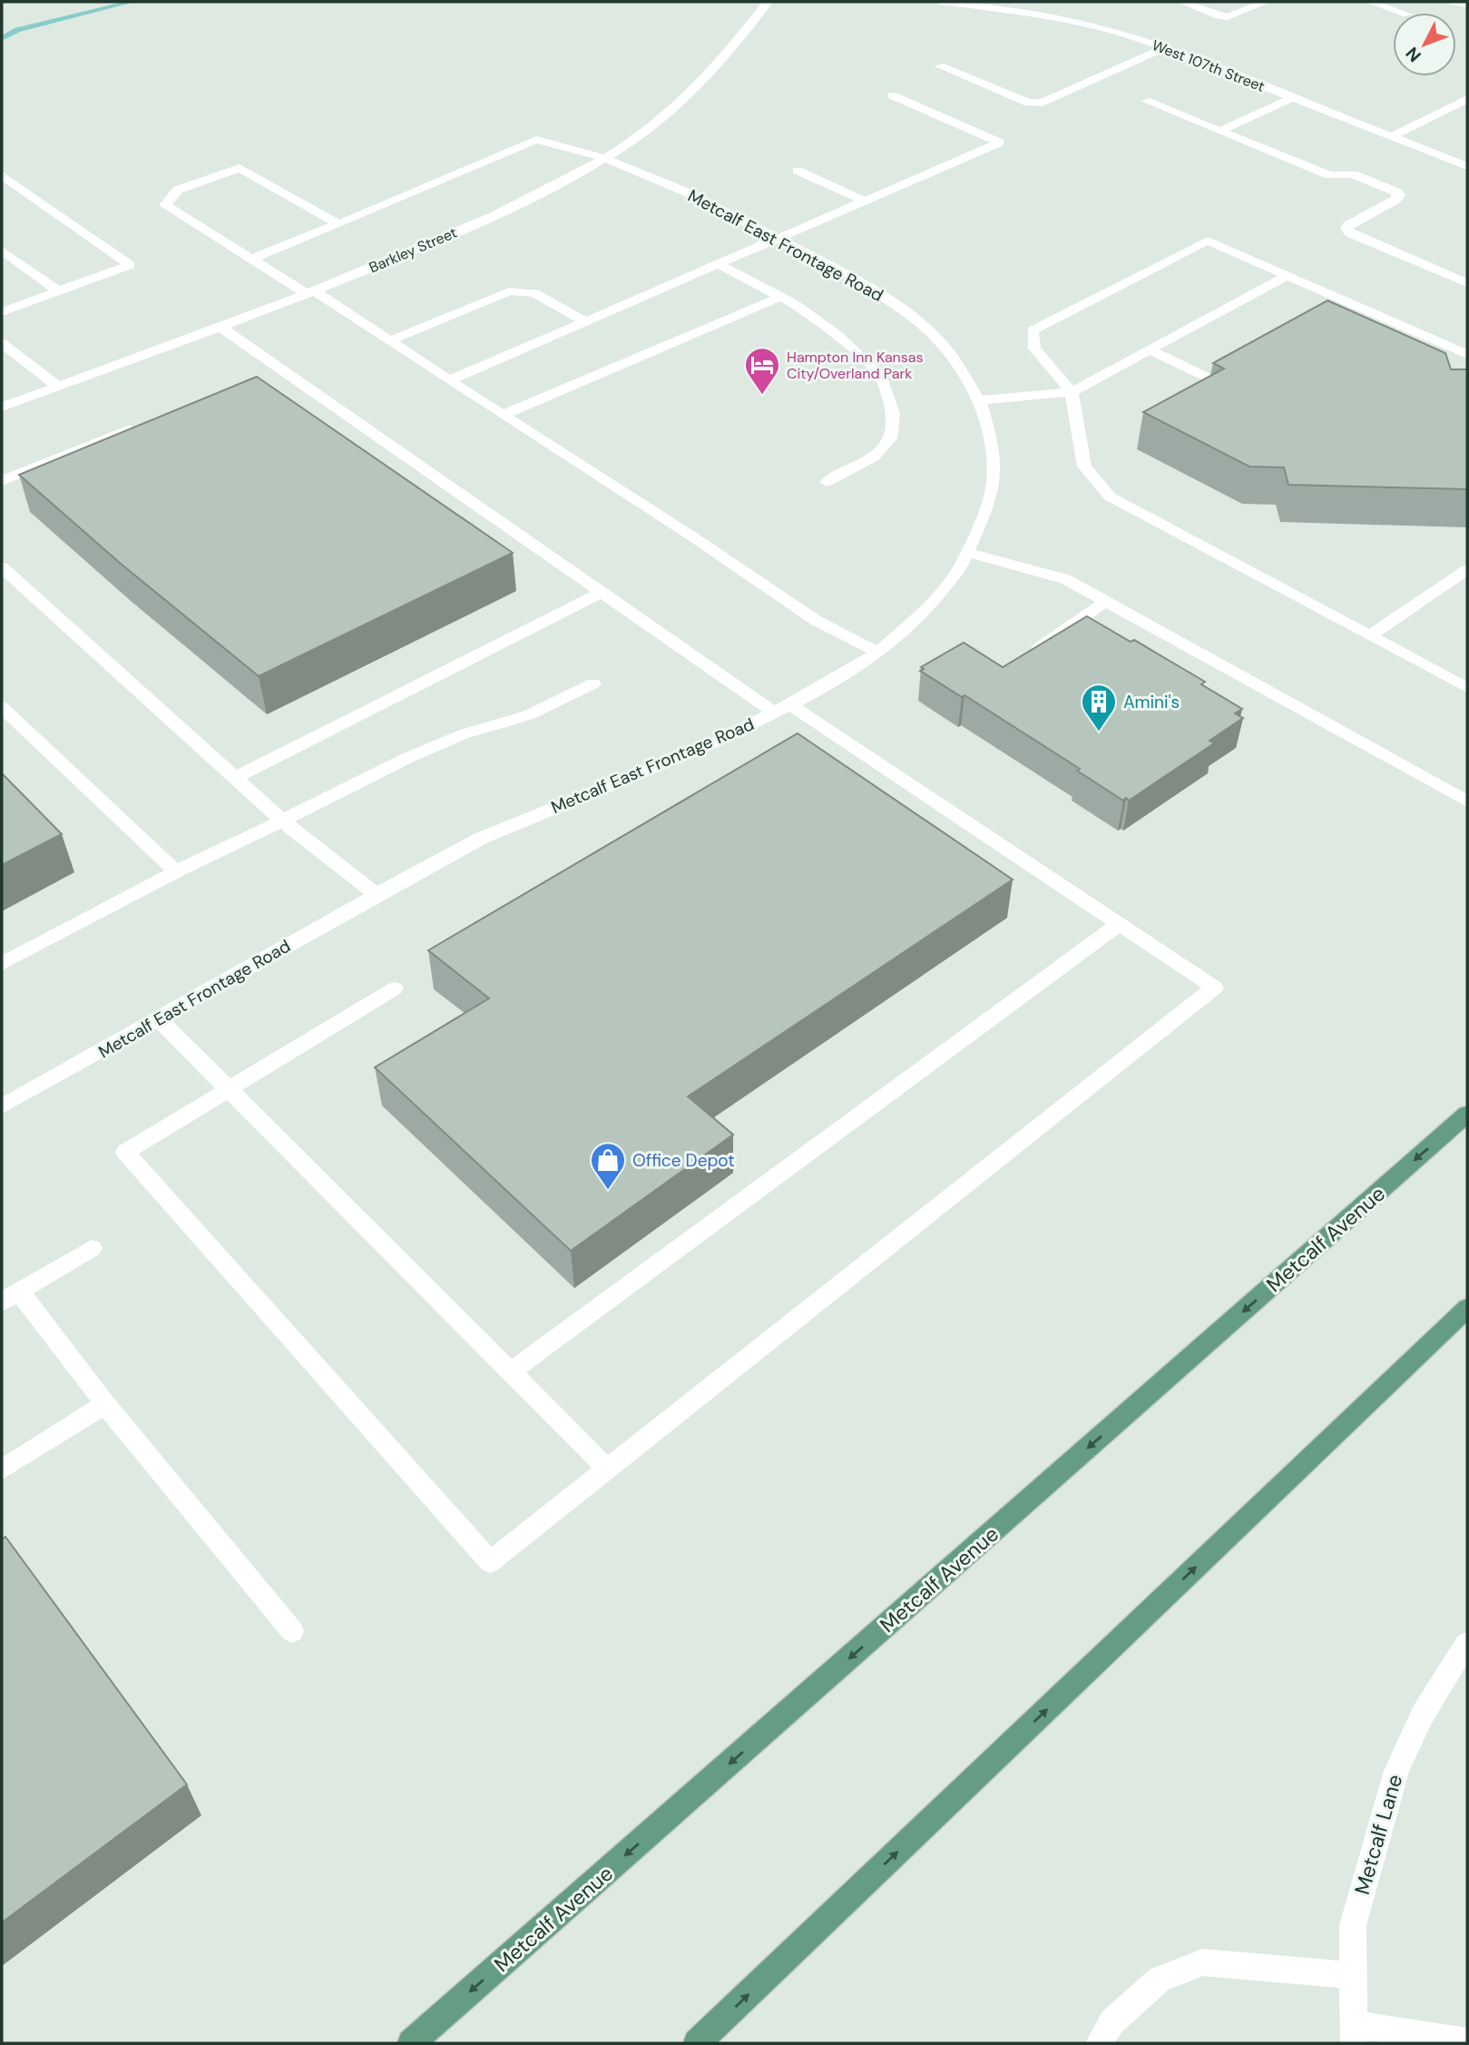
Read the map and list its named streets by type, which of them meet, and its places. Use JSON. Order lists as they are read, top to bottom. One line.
{"streets":{"main road":["Metcalf Avenue"],"street":["West 107th Street","Metcalf East Frontage Road","Barkley Street","Metcalf Lane"]},"crossings":[["Metcalf East Frontage Road","Barkley Street"]],"places":{"hotel":["Hampton Inn Kansas City/Overland Park"],"building":["Amini's"],"shop":["Office Depot"]},"north":"bottom left"}
